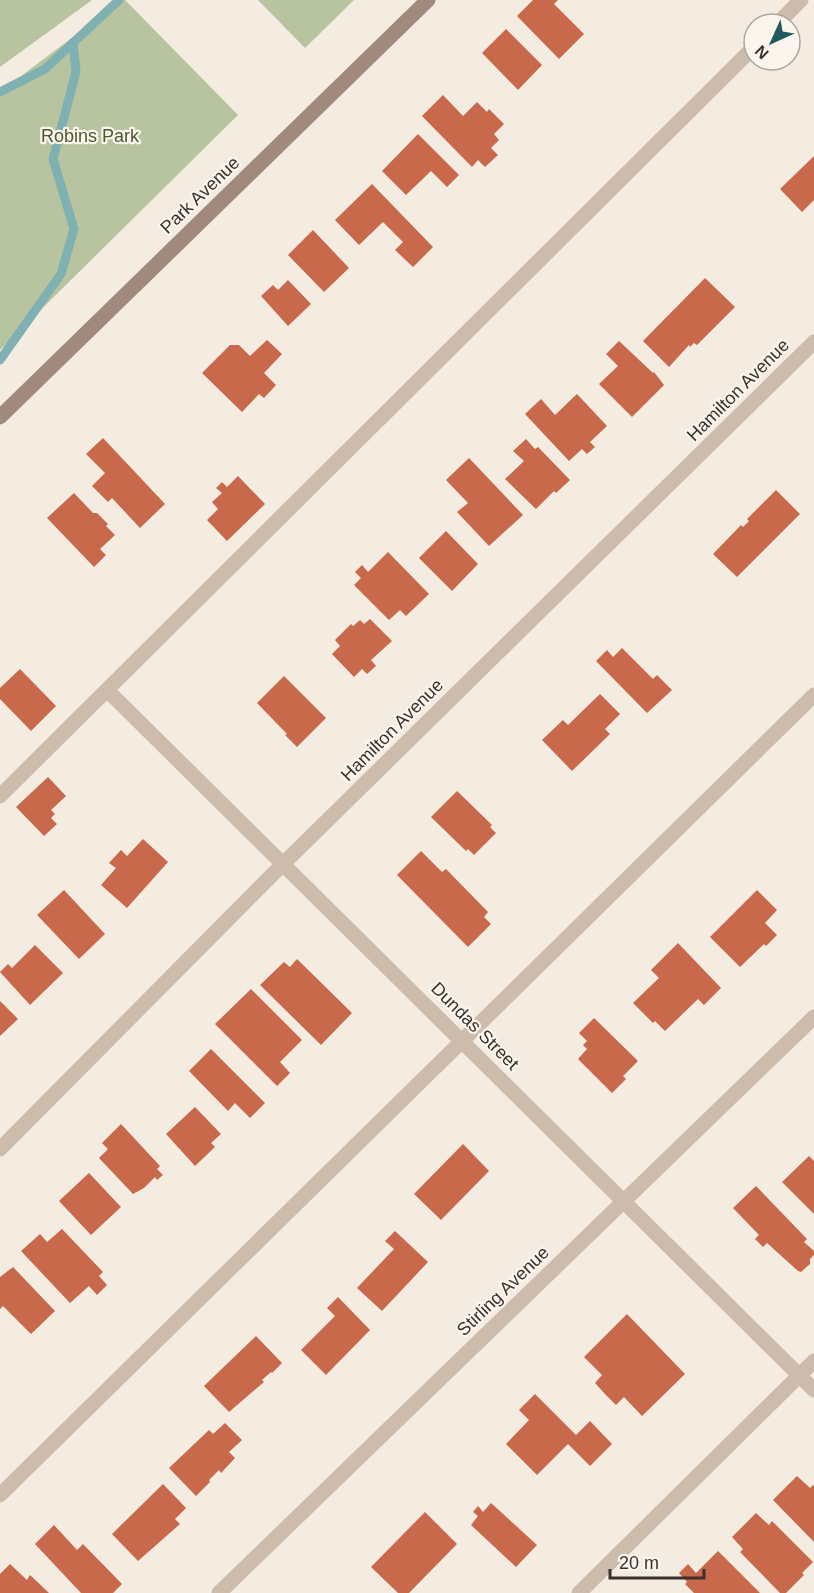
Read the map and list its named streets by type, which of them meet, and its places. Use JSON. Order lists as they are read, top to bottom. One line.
{"streets":{"street":["Park Avenue","Hamilton Avenue","Dundas Street","Stirling Avenue"]},"crossings":[["Hamilton Avenue","Dundas Street"],["Dundas Street","Stirling Avenue"]],"parks":["Robins Park"],"scale_bar":"20 m","north":"bottom left"}
